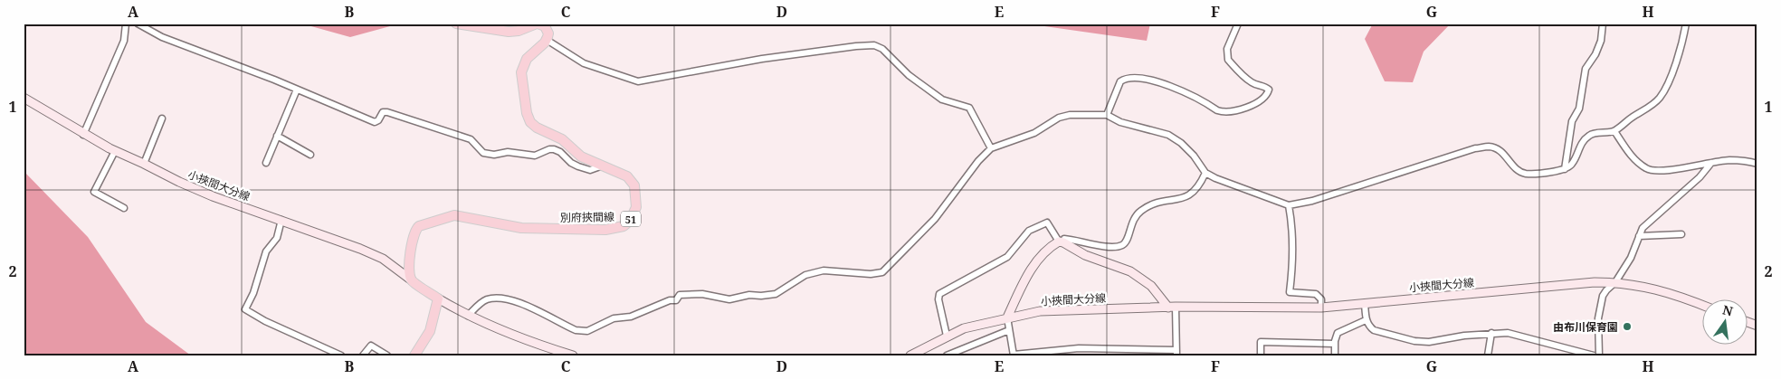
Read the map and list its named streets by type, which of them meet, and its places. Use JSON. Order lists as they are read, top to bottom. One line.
{"streets":{"main road":["小挾間大分線","別府挾間線","51"]},"crossings":[["小挾間大分線","別府挾間線"]],"places":["由布川保育園"],"north":"top","grid":{"columns":["A","B","C","D","E","F","G","H"],"rows":["1","2"]}}
